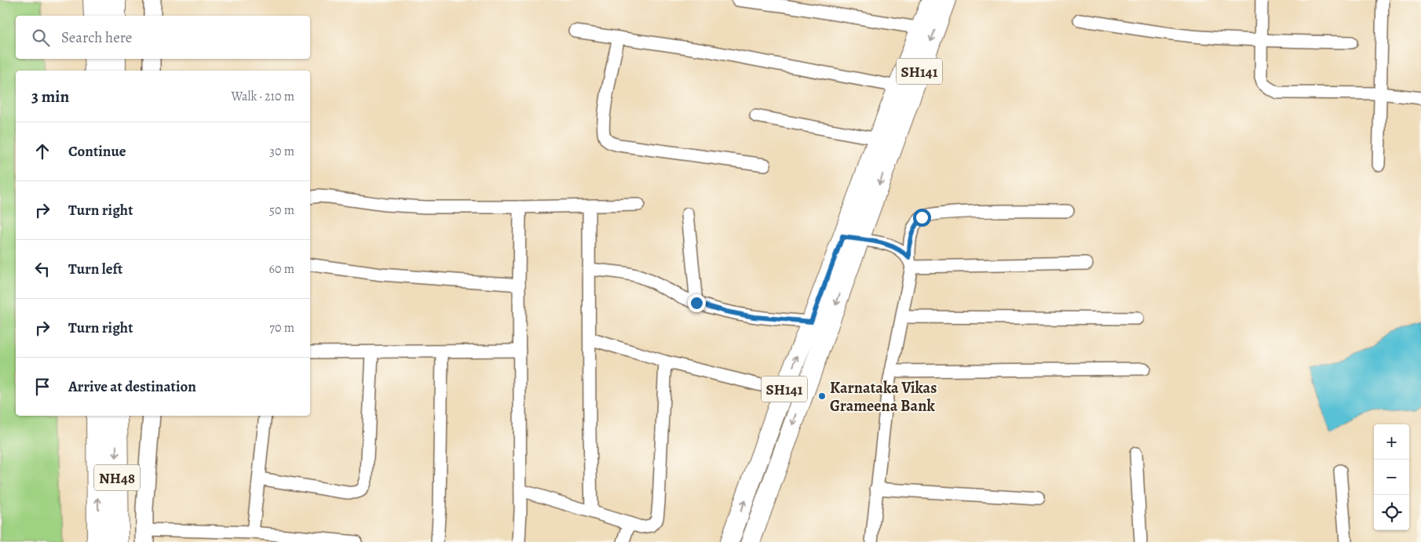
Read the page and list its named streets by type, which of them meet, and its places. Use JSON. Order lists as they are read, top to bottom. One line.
{"streets":{"highway":["NH48"],"main road":["SH141"]},"places":["Karnataka Vikas Grameena Bank"],"page":{"search":"Search here","heading":["3 min","Walk · 210 m"],"list":[["Continue","30 m"],["Turn right","50 m"],["Turn left","60 m"],["Turn right","70 m"],"Arrive at destination"],"map_buttons":["+","−"]}}
